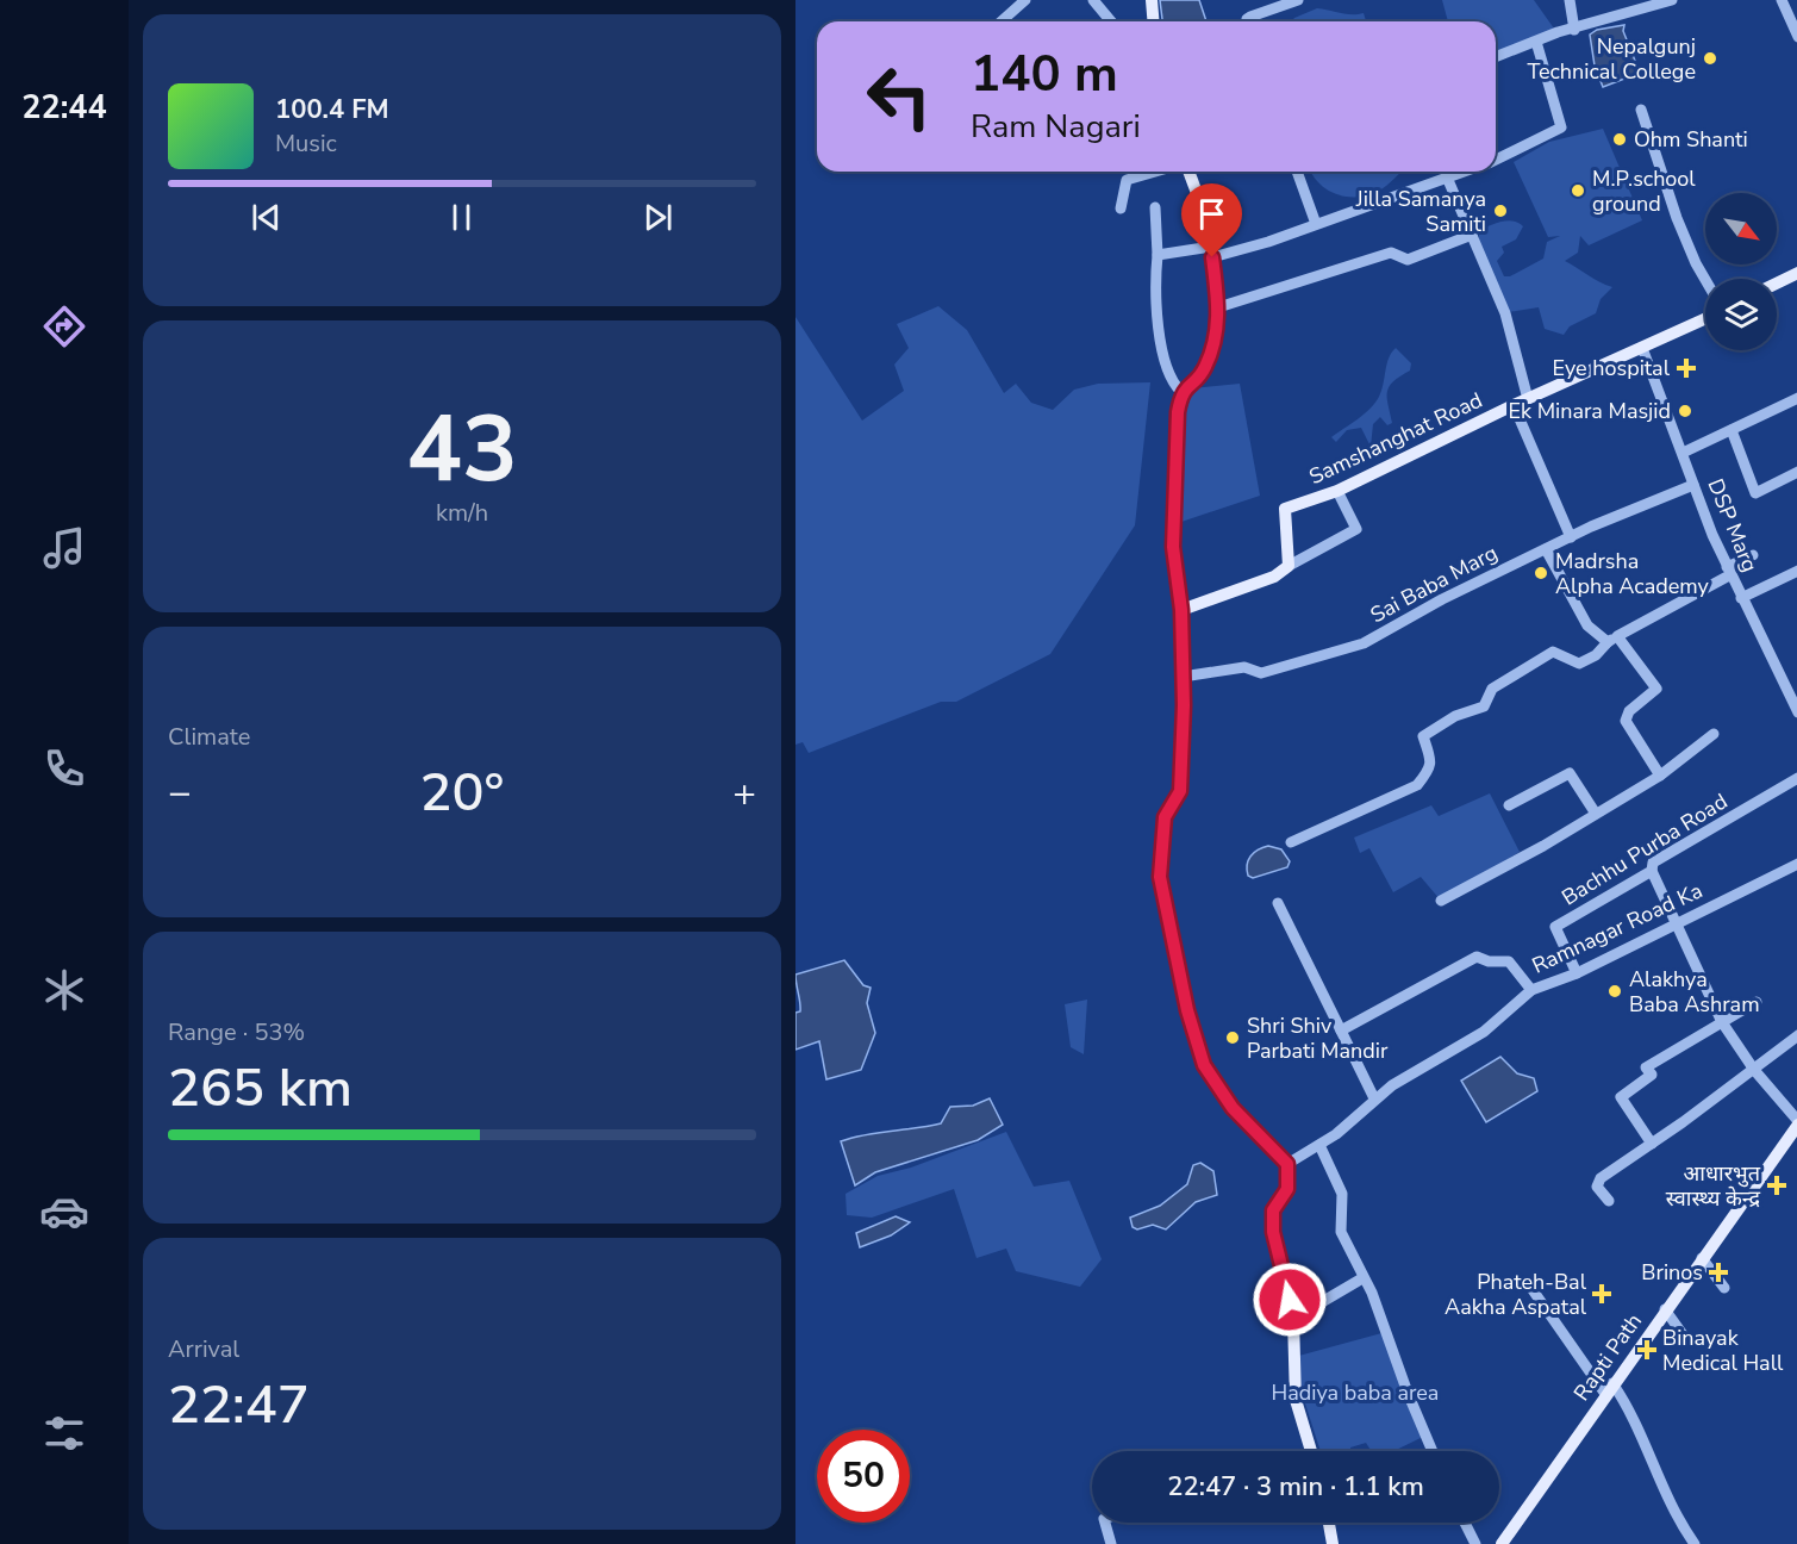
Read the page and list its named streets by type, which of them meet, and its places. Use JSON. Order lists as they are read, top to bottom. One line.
{"streets":{"main road":["Samshanghat Road","Rapti Path"],"street":["DSP Marg","Sai Baba Marg","Bachhu Purba Road","Ramnagar Road Ka"]},"crossings":[["Samshanghat Road","DSP Marg"],["DSP Marg","Sai Baba Marg"],["Bachhu Purba Road","Ramnagar Road Ka"]],"parks":["Hadiya baba area"],"places":{"other":["Nepalgunj Technical College","Ohm Shanti","M.P.school ground","Jilla Samanya Samiti","Ek Minara Masjid","Madrsha Alpha Academy","Alakhya Baba Ashram","Shri Shiv Parbati Mandir"],"health":["Eye hospital","आधारभुत स्वास्थ्य केन्द्र","Brinos","Phateh-Bal Aakha Aspatal","Binayak Medical Hall"]},"north":"bottom right","page":{"tabs":"22:44","turn":["140 m","Ram Nagari"],"song":["100.4 FM","Music"],"tile":[["43","km/h"],"Climate",["Range · 53%","265 km"],["Arrival","22:47"]],"heat":["−","20°","+"],"limit":"50","trip":"22:47 · 3 min · 1.1 km"}}
